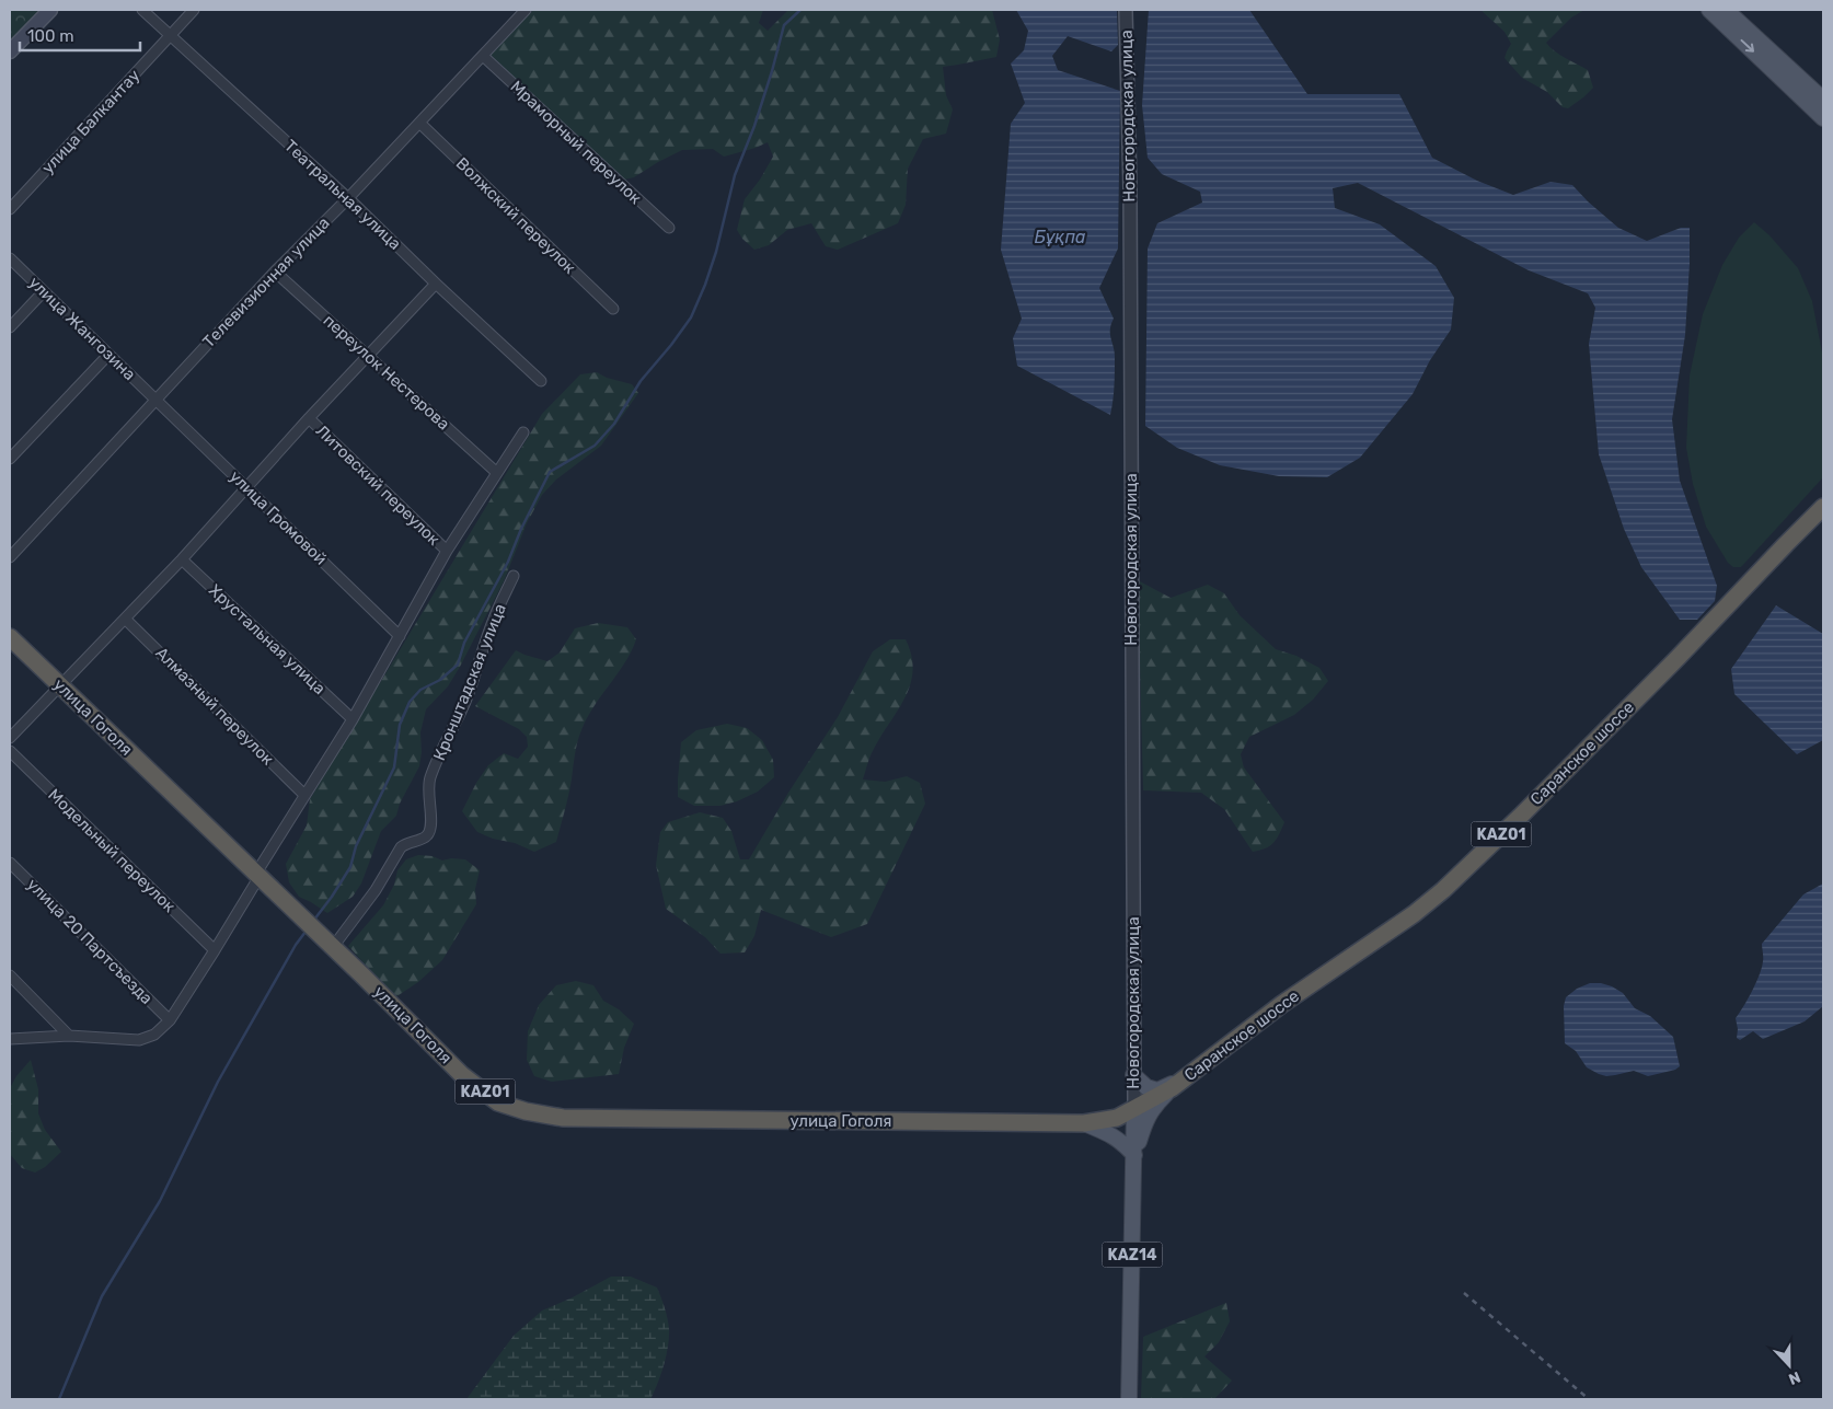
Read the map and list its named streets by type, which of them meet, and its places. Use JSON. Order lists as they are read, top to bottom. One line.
{"streets":{"highway":["улица Гоголя","Саранское шоссе","KAZ01","KАZ01"],"main road":["KAZ14"],"street":["Новогородская улица","улица Балкантау","Мраморный переулок","Театральная улица","Волжский переулок","Телевизионная улица","улица Жангозина","переулок Нестерова","Литовский переулок","улица Громовой","Хрустальная улица","Кронштадская улица","Алмазный переулок","Модельный переулок","улица 20 Партсъезда"]},"crossings":[["Новогородская улица","улица Гоголя"],["Новогородская улица","Саранское шоссе"],["Новогородская улица","KAZ14"],["улица Балкантау","Театральная улица"],["Мраморный переулок","Телевизионная улица"],["Театральная улица","Телевизионная улица"],["Волжский переулок","Телевизионная улица"],["Телевизионная улица","улица Жангозина"],["Телевизионная улица","переулок Нестерова"],["Телевизионная улица","улица Громовой"],["улица Жангозина","улица Громовой"],["Кронштадская улица","улица Гоголя"],["улица Гоголя","Саранское шоссе"],["улица Гоголя","KAZ14"],["Саранское шоссе","KAZ14"]],"water":["Бұқпа"],"scale_bar":"100 m","north":"bottom"}
